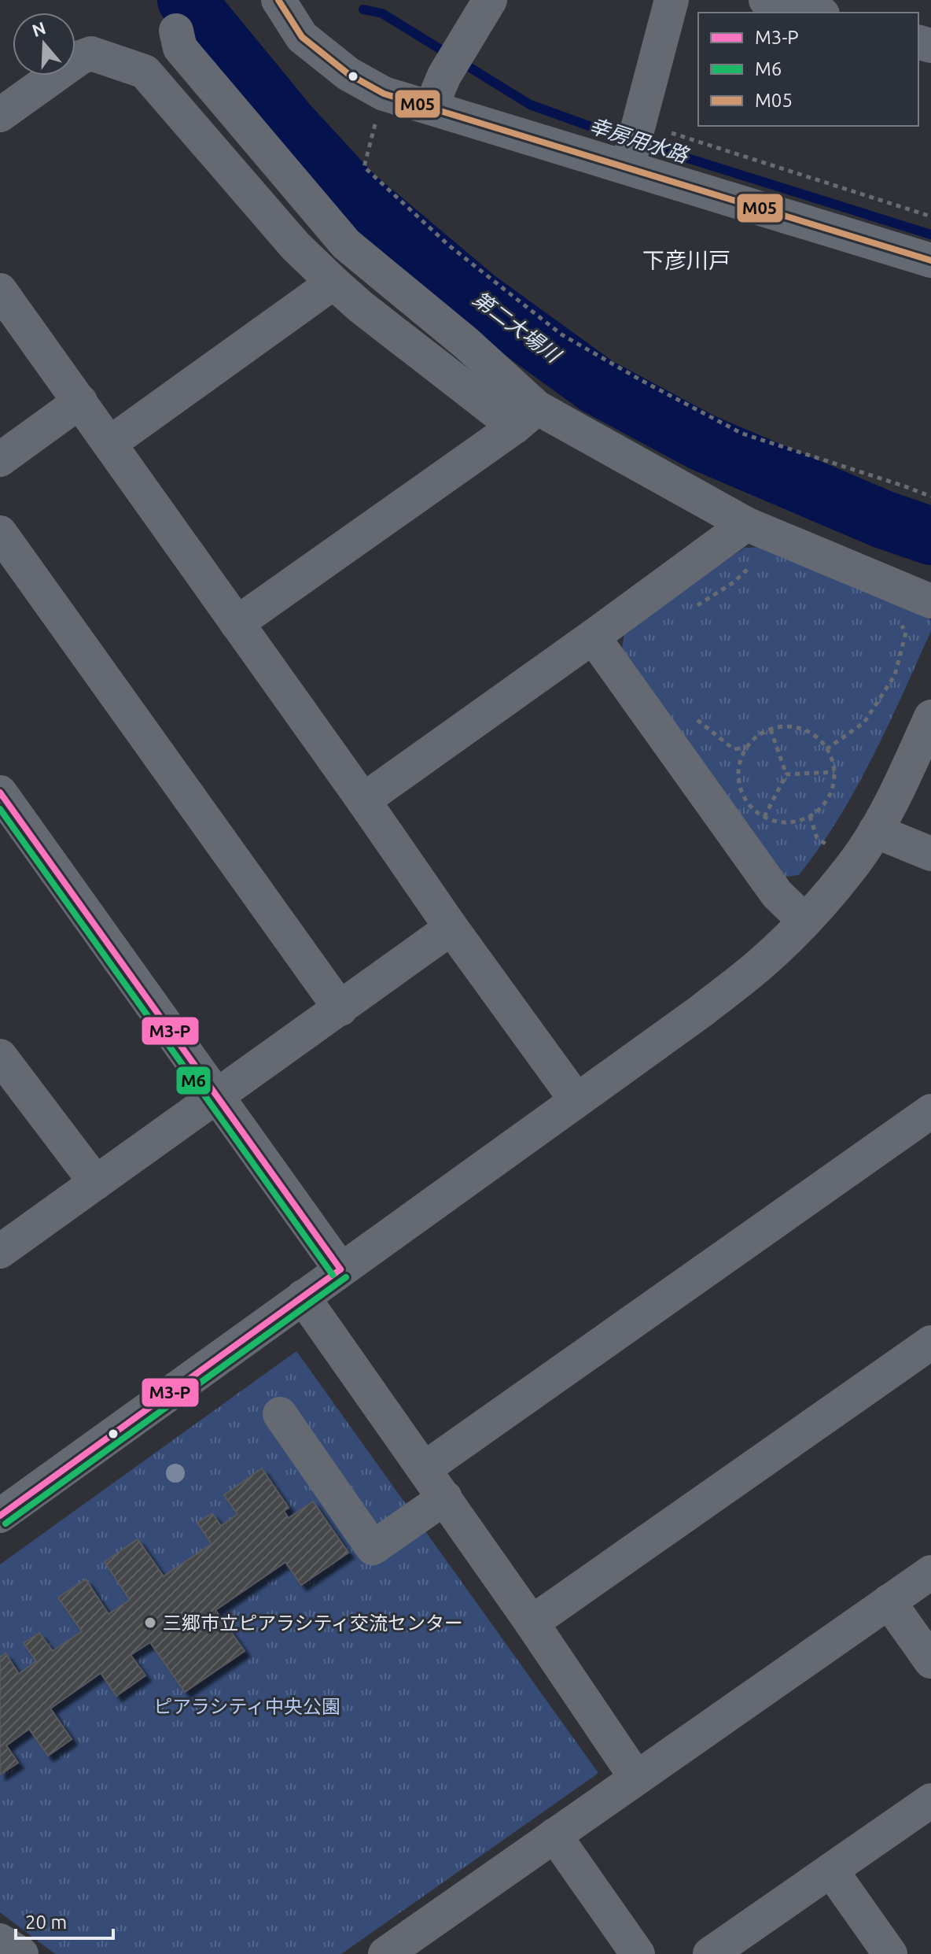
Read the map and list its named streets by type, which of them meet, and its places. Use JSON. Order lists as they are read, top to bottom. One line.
{"districts":["下彦川戸"],"water":["幸房用水路","第二大場川"],"parks":["ピアラシティ中央公園"],"places":["三郷市立ピアラシティ交流センター"],"lines":["transit line M05","transit line M3-P","transit line M6"],"legend":["M3-P","M6","M05"],"scale_bar":"20 m","north":"top"}
